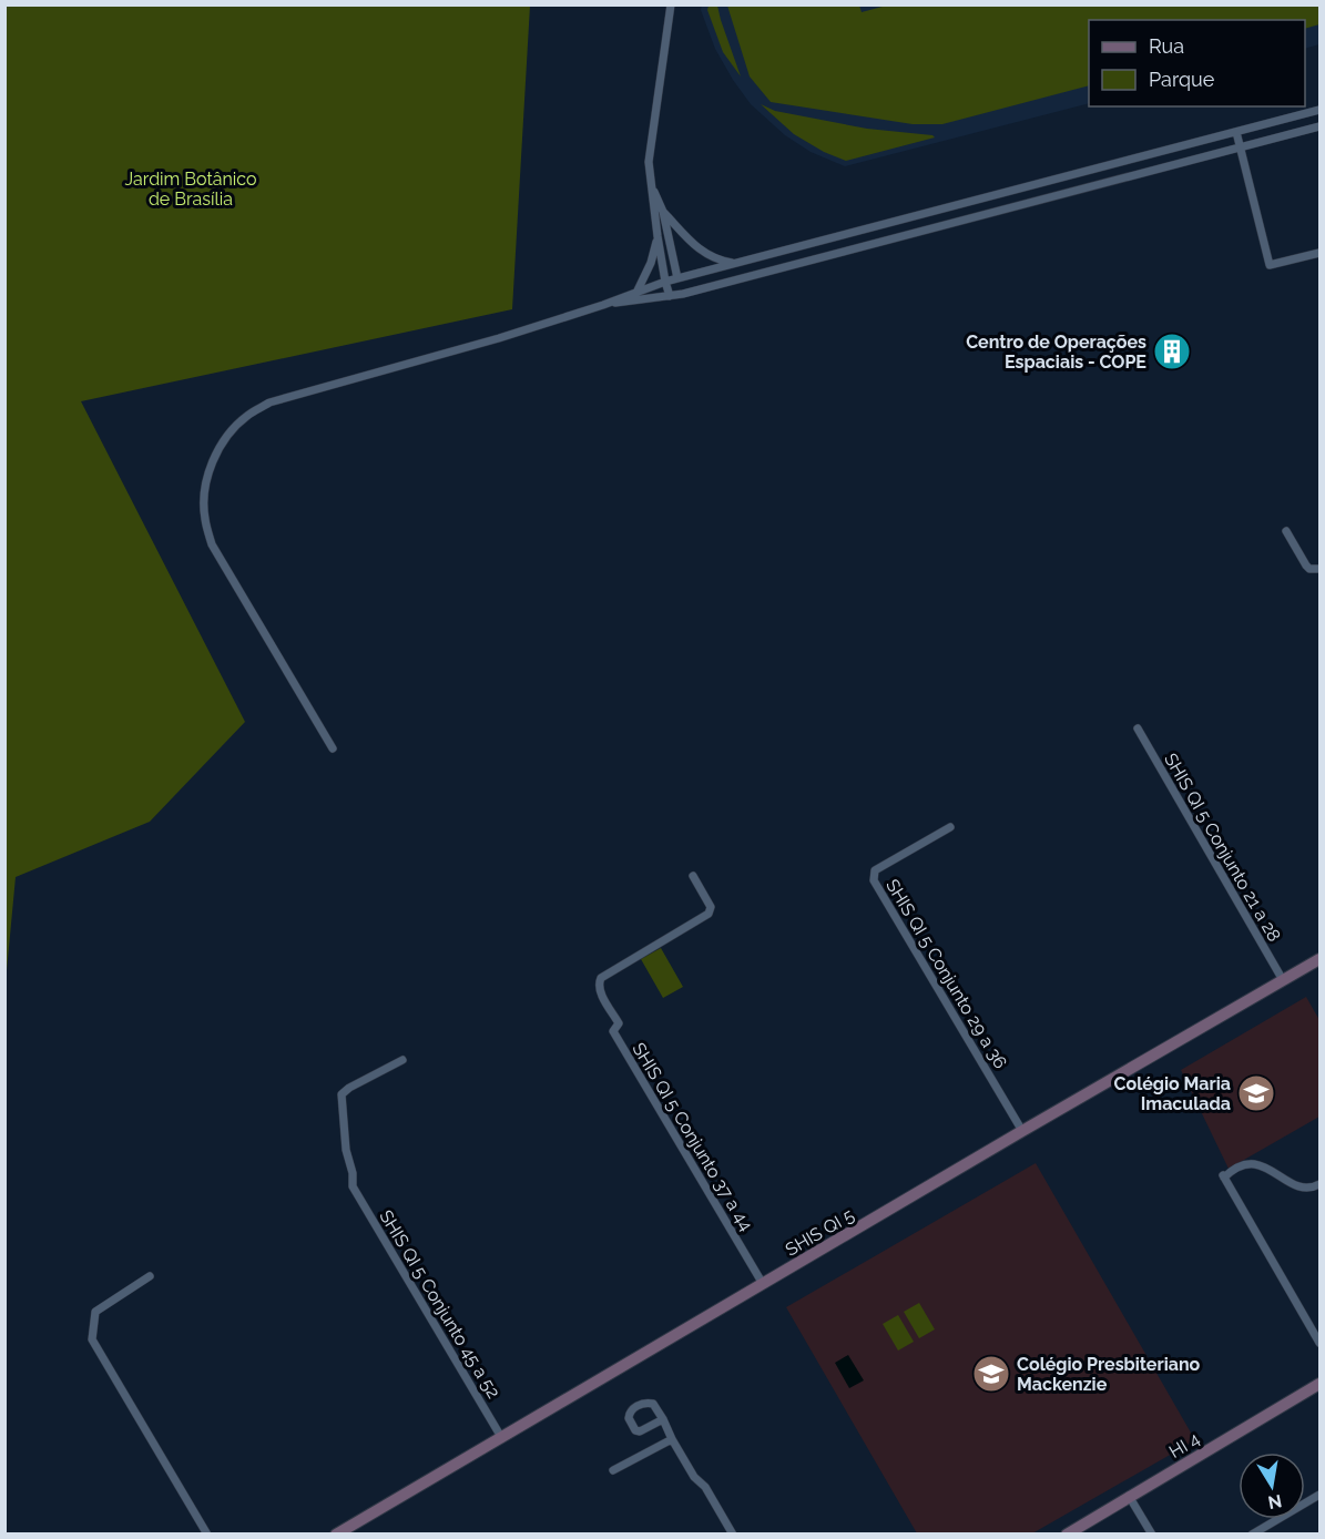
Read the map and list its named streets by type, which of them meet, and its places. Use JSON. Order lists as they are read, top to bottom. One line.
{"streets":{"street":["SHIS QI 5 Conjunto 21 a 28","SHIS QI 5 Conjunto 29 a 36","SHIS QI 5 Conjunto 37 a 44","SHIS QI 5","SHIS QI 5 Conjunto 45 a 52","HI 4"]},"crossings":[["SHIS QI 5 Conjunto 21 a 28","SHIS QI 5"],["SHIS QI 5 Conjunto 29 a 36","SHIS QI 5"],["SHIS QI 5 Conjunto 37 a 44","SHIS QI 5"],["SHIS QI 5","SHIS QI 5 Conjunto 45 a 52"]],"parks":["Jardim Botânico de Brasília"],"places":{"building":["Centro de Operações Espaciais - COPE"],"school or university":["Colégio Maria Imaculada","Colégio Presbiteriano Mackenzie"]},"legend":["Rua","Parque"],"north":"bottom"}
